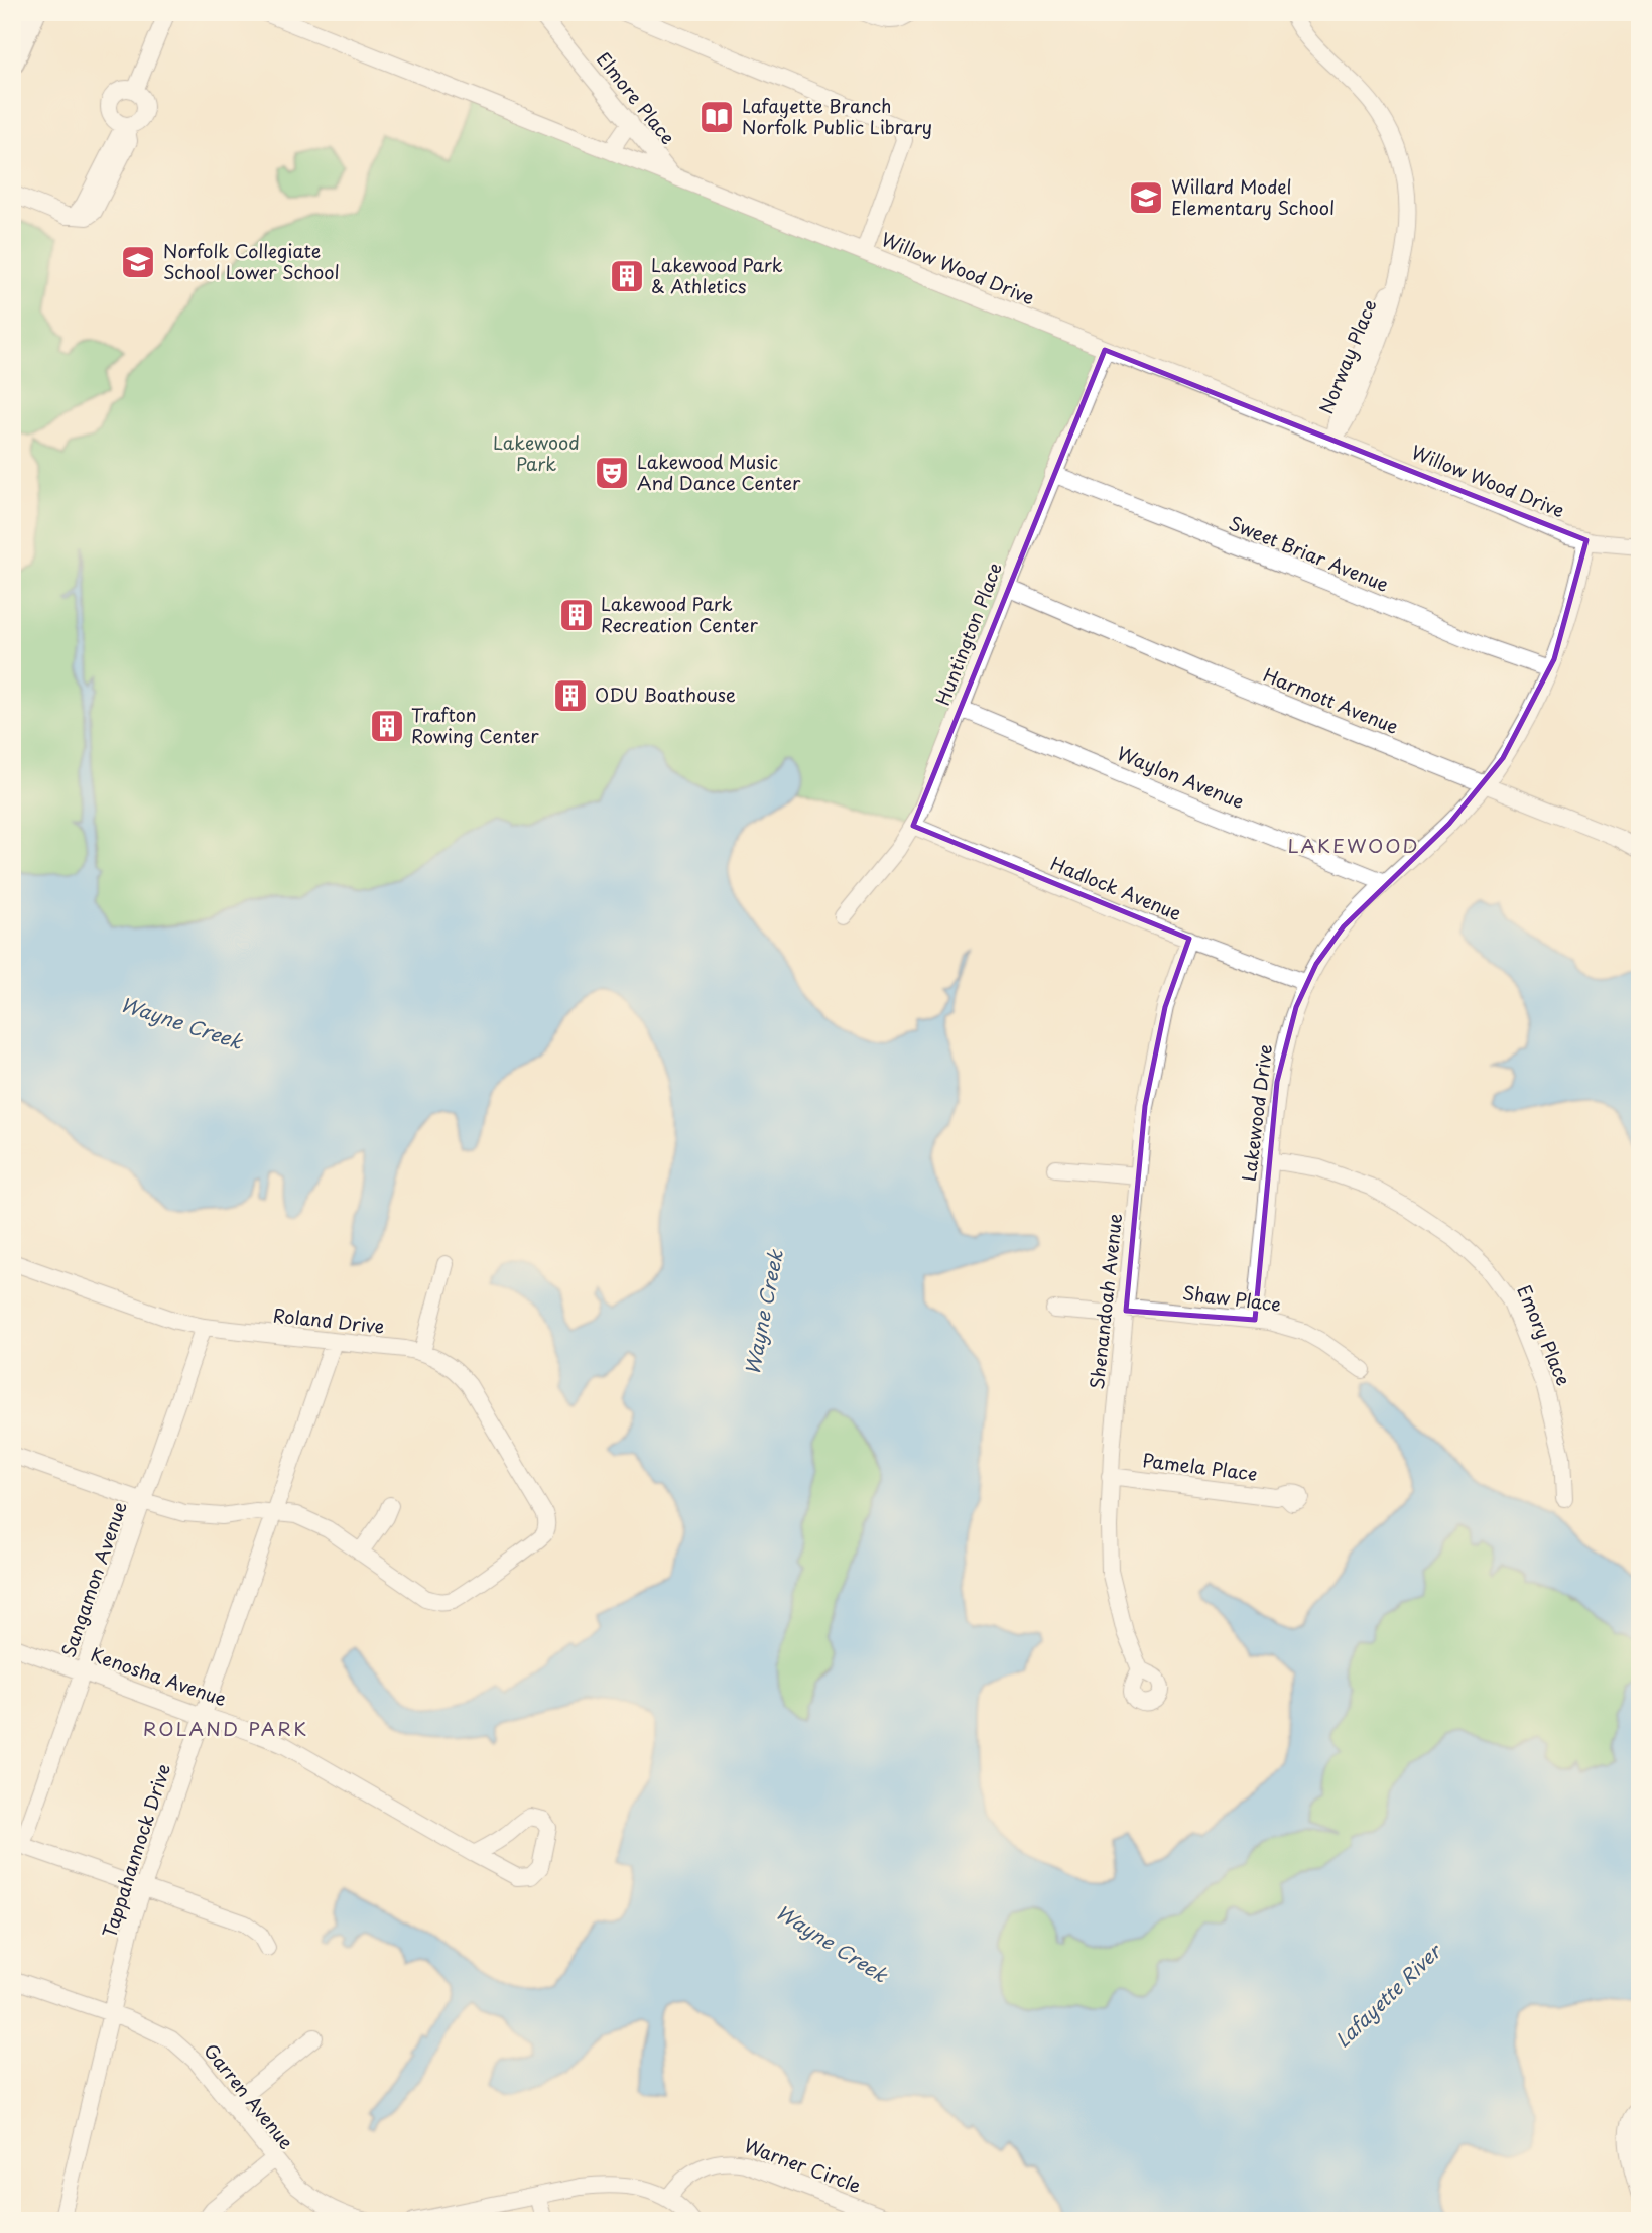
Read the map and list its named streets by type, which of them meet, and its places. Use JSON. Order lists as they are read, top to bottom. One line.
{"streets":{"street":["Elmore Place","Willow Wood Drive","Norway Place","Sweet Briar Avenue","Huntington Place","Harmott Avenue","Waylon Avenue","Hadlock Avenue","Lakewood Drive","Shaw Place","Shenandoah Avenue","Roland Drive","Emory Place","Pamela Place","Sangamon Avenue","Kenosha Avenue","Tappahannock Drive","Garren Avenue","Warner Circle"]},"crossings":[["Elmore Place","Willow Wood Drive"],["Willow Wood Drive","Norway Place"],["Willow Wood Drive","Huntington Place"],["Willow Wood Drive","Lakewood Drive"],["Sweet Briar Avenue","Huntington Place"],["Sweet Briar Avenue","Lakewood Drive"],["Huntington Place","Harmott Avenue"],["Huntington Place","Waylon Avenue"],["Huntington Place","Hadlock Avenue"],["Harmott Avenue","Lakewood Drive"],["Waylon Avenue","Lakewood Drive"],["Hadlock Avenue","Lakewood Drive"],["Hadlock Avenue","Shenandoah Avenue"],["Lakewood Drive","Shaw Place"],["Lakewood Drive","Emory Place"],["Shaw Place","Shenandoah Avenue"],["Shenandoah Avenue","Pamela Place"],["Roland Drive","Sangamon Avenue"],["Roland Drive","Tappahannock Drive"],["Sangamon Avenue","Kenosha Avenue"],["Kenosha Avenue","Tappahannock Drive"],["Tappahannock Drive","Garren Avenue"]],"districts":["LAKEWOOD","ROLAND PARK"],"water":["Wayne Creek","Lafayette River"],"parks":["Lakewood Park"],"places":{"library":["Lafayette Branch Norfolk Public Library"],"school or university":["Willard Model Elementary School","Norfolk Collegiate School Lower School"],"building":["Lakewood Park & Athletics","Lakewood Park Recreation Center","ODU Boathouse","Trafton Rowing Center"],"theatre":["Lakewood Music And Dance Center"]}}
